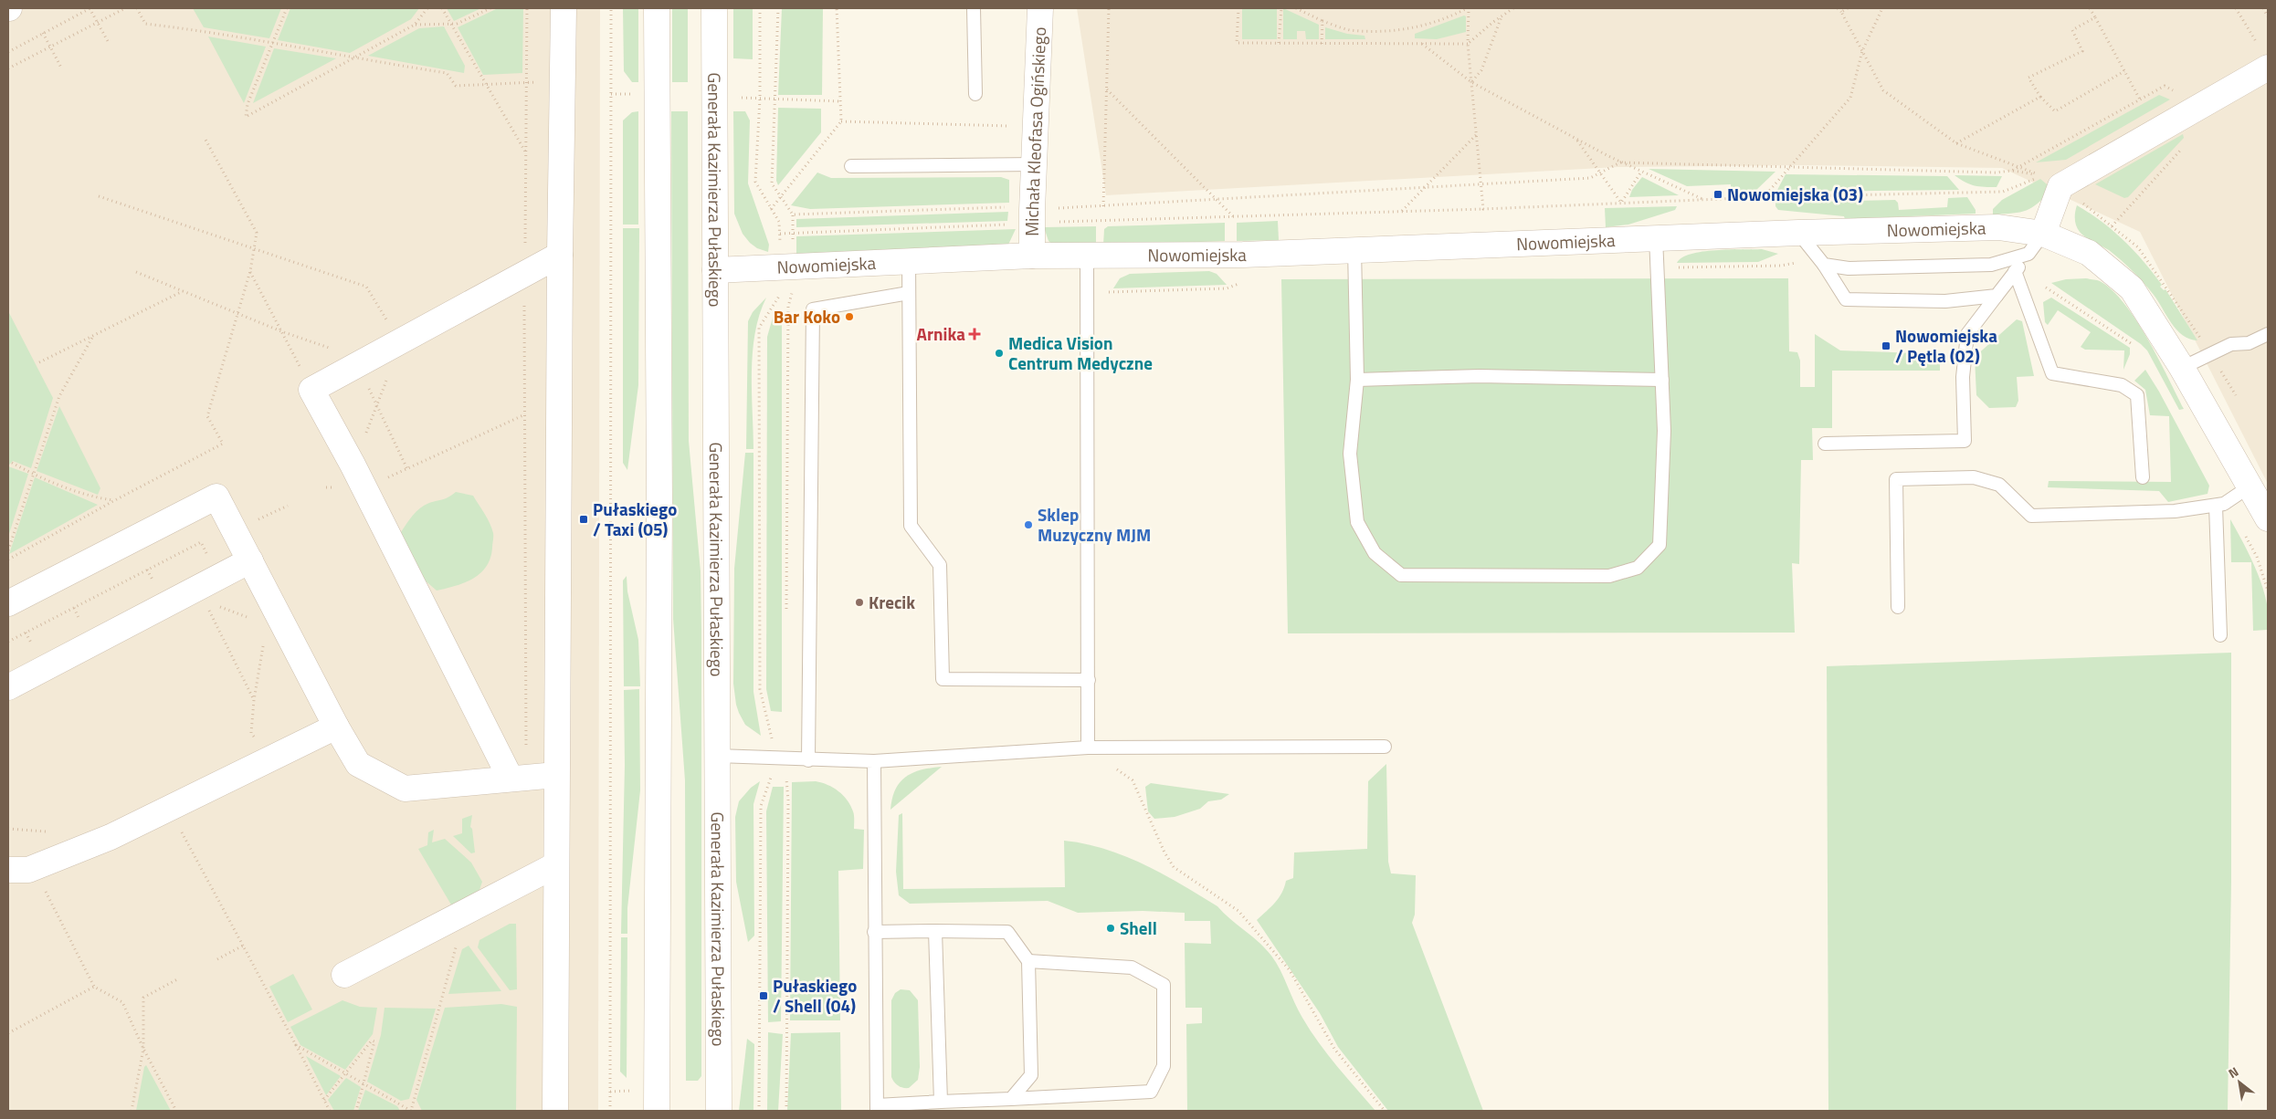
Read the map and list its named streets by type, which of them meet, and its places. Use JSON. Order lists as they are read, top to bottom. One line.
{"streets":{"street":["Michała Kleofasa Ogińskiego","Generała Kazimierza Pułaskiego","Nowomiejska"]},"crossings":[["Michała Kleofasa Ogińskiego","Nowomiejska"],["Generała Kazimierza Pułaskiego","Nowomiejska"]],"places":{"transit":["Nowomiejska (03)","Nowomiejska / Pętla (02)","Pułaskiego / Taxi (05)","Pułaskiego / Shell (04)"],"other":["Bar Koko","Medica Vision Centrum Medyczne","Sklep Muzyczny MJM","Krecik","Shell"],"health":["Arnika"]},"north":"top left"}
